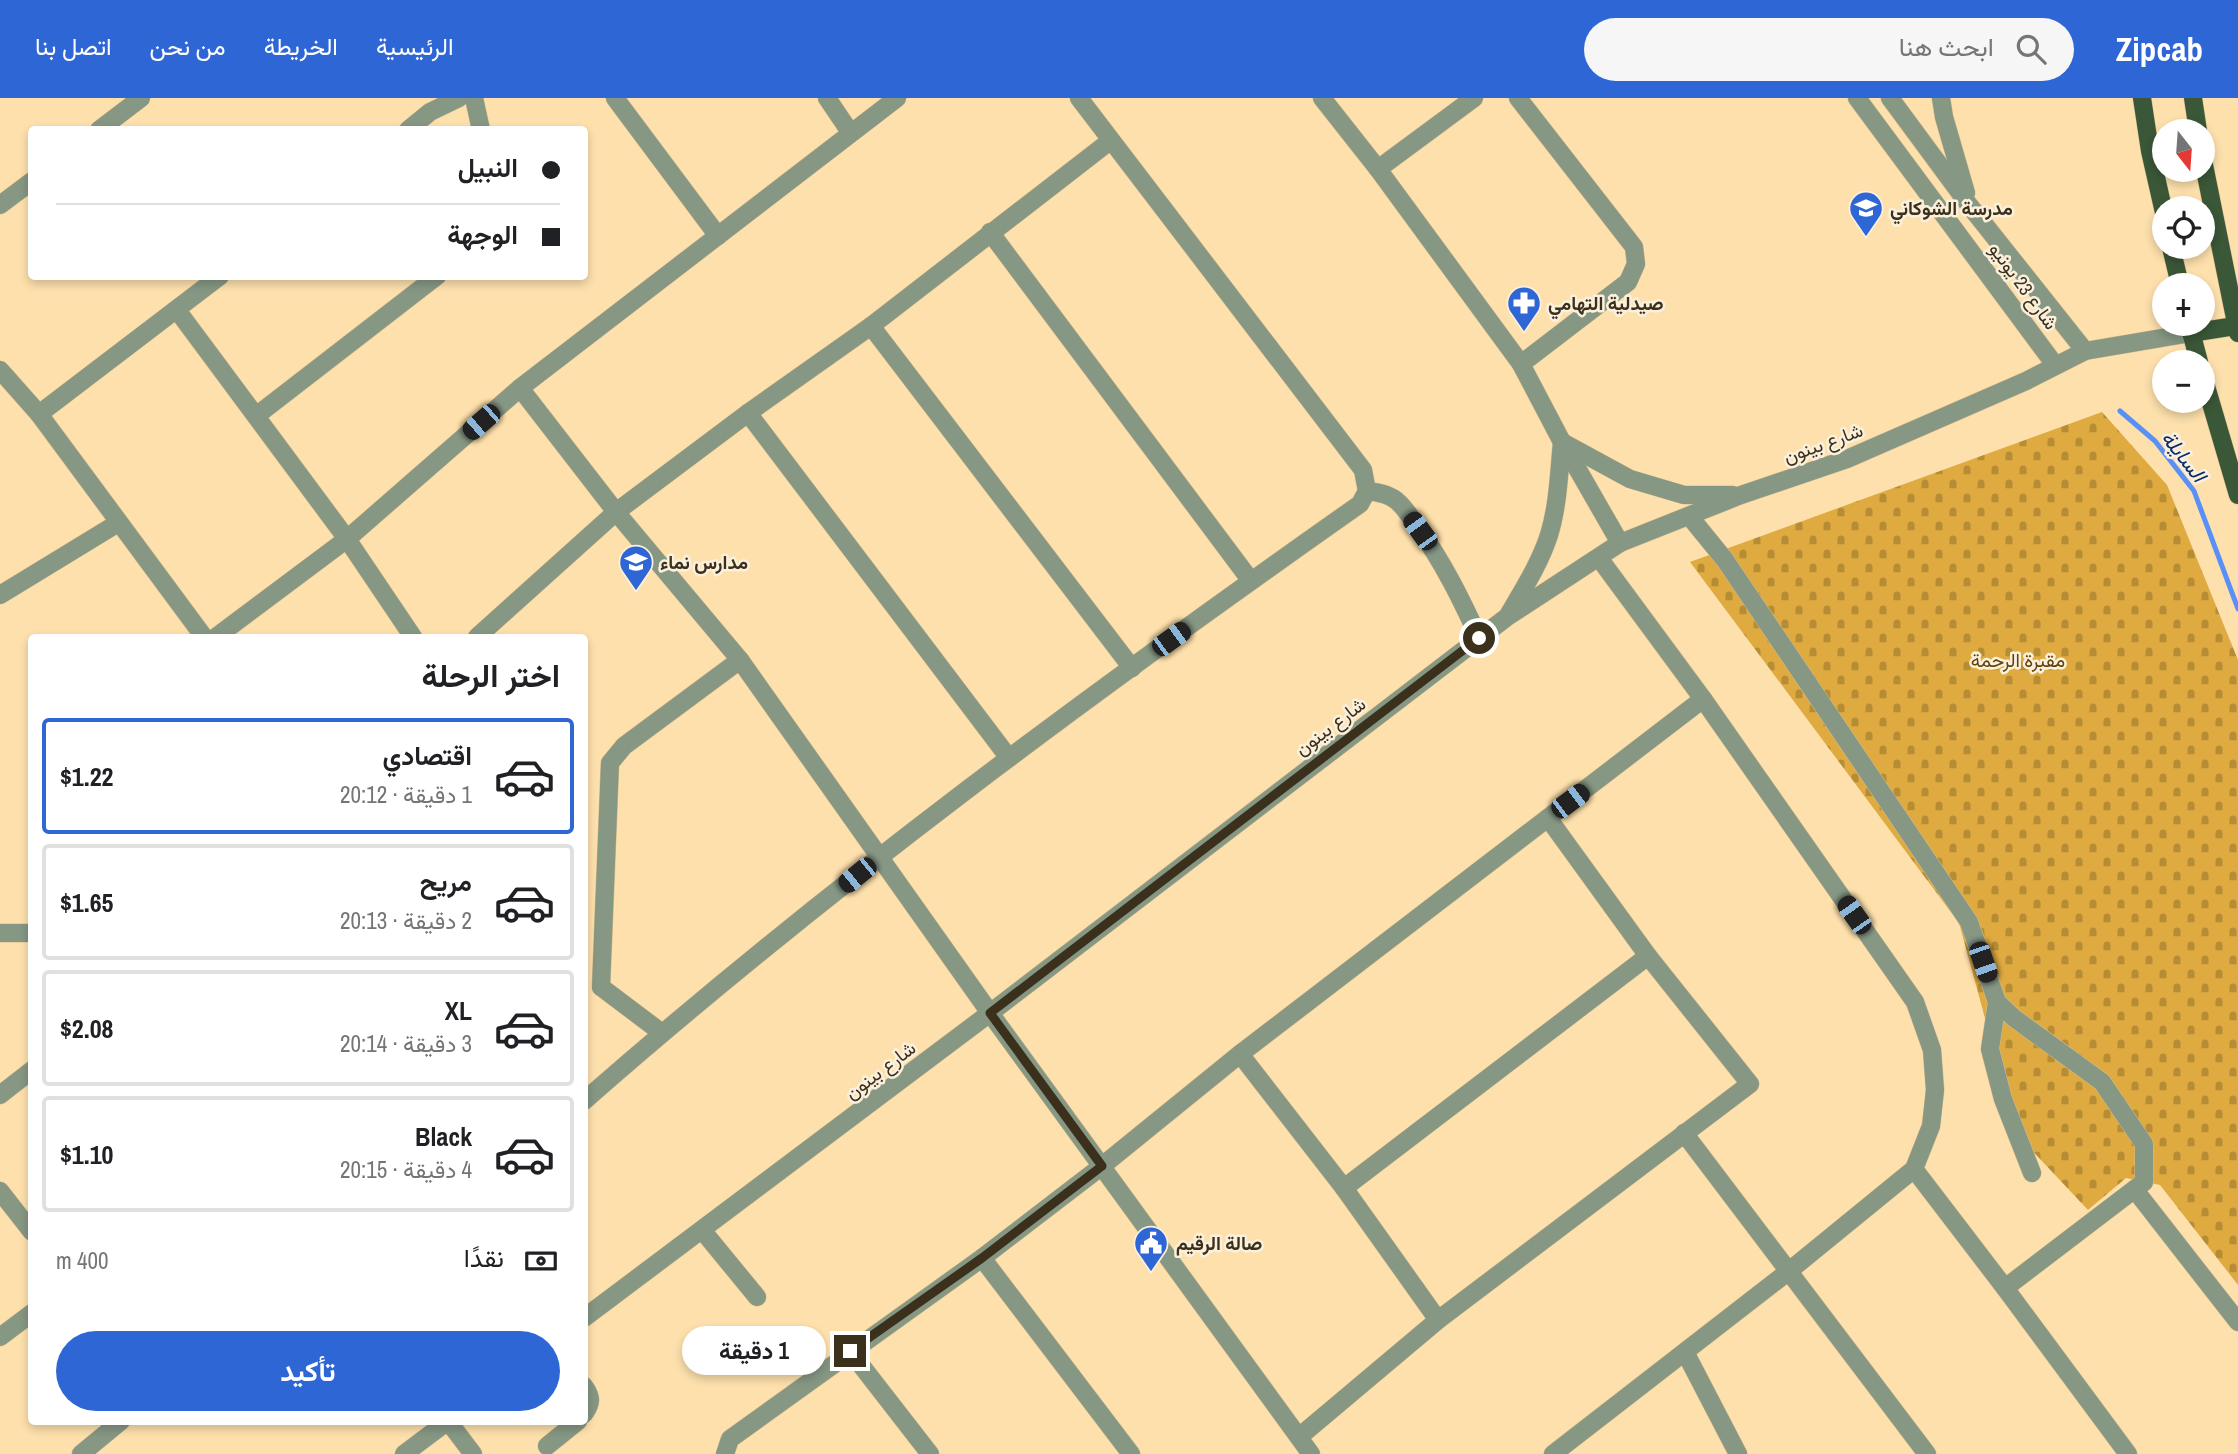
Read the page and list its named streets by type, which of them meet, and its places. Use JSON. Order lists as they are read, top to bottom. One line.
{"streets":{"street":["شارع 23 يونيو","شارع بينون"]},"crossings":[["شارع 23 يونيو","شارع بينون"]],"water":["السايلة"],"parks":["مقبرة الرحمة"],"places":{"school or university":["مدرسة الشوكاني","مدارس نماء"],"pharmacy":["صيدلية التهامي"],"public building":["صالة الرقيم"]},"north":"bottom","page":{"header":"Zipcab","search":"ابحث هنا","nav":["الرئيسية","الخريطة","من نحن","اتصل بنا"],"map_buttons":["+","−"],"banner":["النبيل","الوجهة"],"heading":"اختر الرحلة","list":[{"name":"اقتصادي","note":"1 دقيقة · 20:12","value":"$1.22"},{"name":"مريح","note":"2 دقيقة · 20:13","value":"$1.65"},{"name":"XL","note":"3 دقيقة · 20:14","value":"$2.08"},{"name":"Black","note":"4 دقيقة · 20:15","value":"$1.10"}],"pay":["نقدًا","400 m"],"buttons":"تأكيد","bubble":"1 دقيقة"}}
